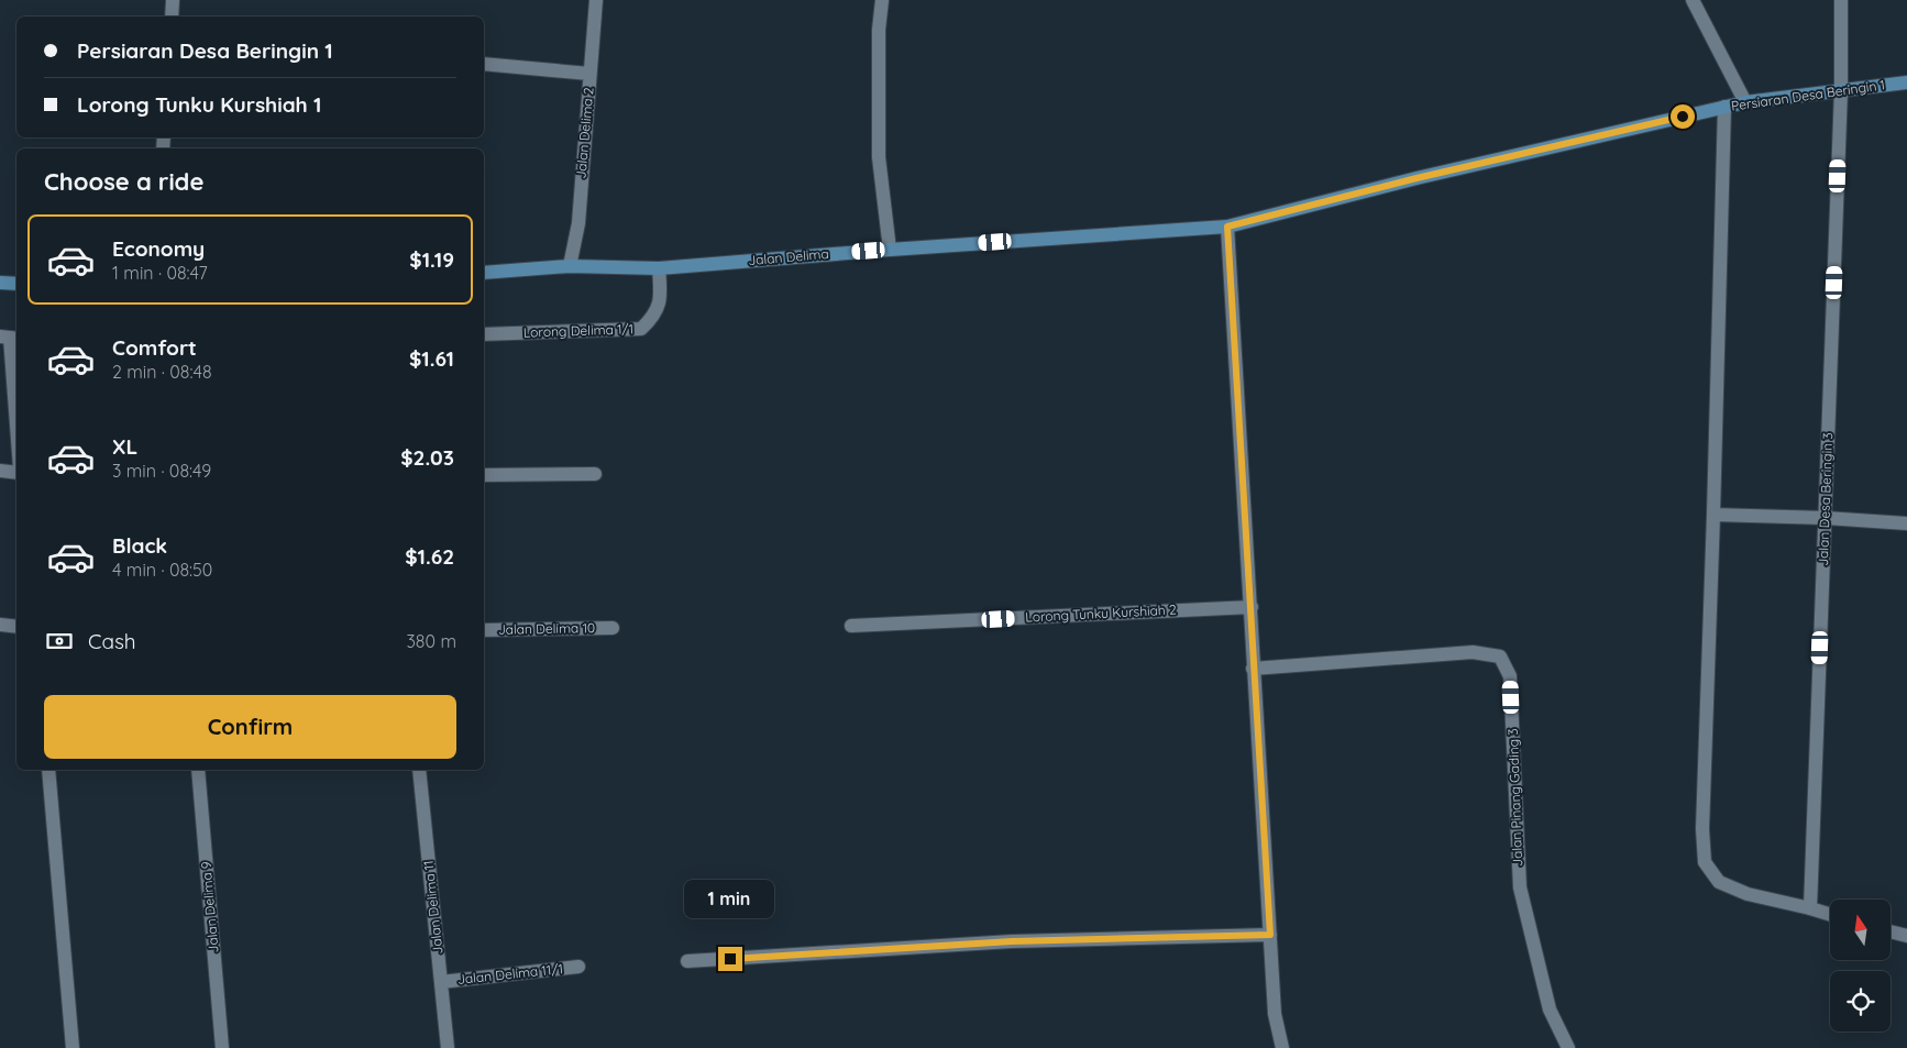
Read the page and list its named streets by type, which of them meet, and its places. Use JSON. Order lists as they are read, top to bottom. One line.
{"streets":{"main road":["Persiaran Desa Beringin 1","Jalan Delima"],"street":["Jalan Delima 2","Lorong Delima 1/1","Jalan Desa Beringin 3","Lorong Tunku Kurshiah 2","Jalan Delima 10","Jalan Pinang Gading 3","Jalan Delima 9","Jalan Delima 11","Jalan Delima 11/1"]},"crossings":[["Persiaran Desa Beringin 1","Jalan Delima"],["Persiaran Desa Beringin 1","Jalan Desa Beringin 3"],["Jalan Delima 2","Jalan Delima"],["Jalan Delima","Lorong Delima 1/1"],["Jalan Delima 11","Jalan Delima 11/1"]],"north":"top","page":{"banner":["Persiaran Desa Beringin 1","Lorong Tunku Kurshiah 1"],"heading":"Choose a ride","list":[{"name":"Economy","note":"1 min · 08:47","value":"$1.19"},{"name":"Comfort","note":"2 min · 08:48","value":"$1.61"},{"name":"XL","note":"3 min · 08:49","value":"$2.03"},{"name":"Black","note":"4 min · 08:50","value":"$1.62"}],"pay":["Cash","380 m"],"buttons":"Confirm","bubble":"1 min"}}
